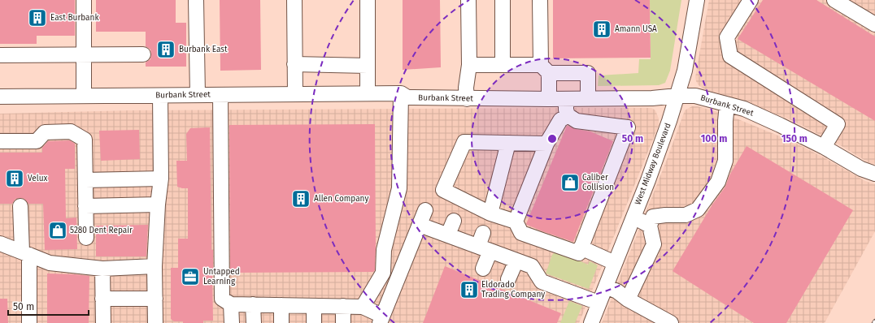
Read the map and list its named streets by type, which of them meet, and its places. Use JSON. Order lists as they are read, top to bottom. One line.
{"streets":{"street":["Burbank Street","West Midway Boulevard"]},"crossings":[["Burbank Street","West Midway Boulevard"]],"places":{"building":["East Burbank","Amann USA","Burbank East","Velux","Allen Company","Eldorado Trading Company"],"shop":["Caliber Collision","5280 Dent Repair"],"office":["Untapped Learning"]},"scale_bar":"50 m","rings":["50 m","100 m","150 m"]}
